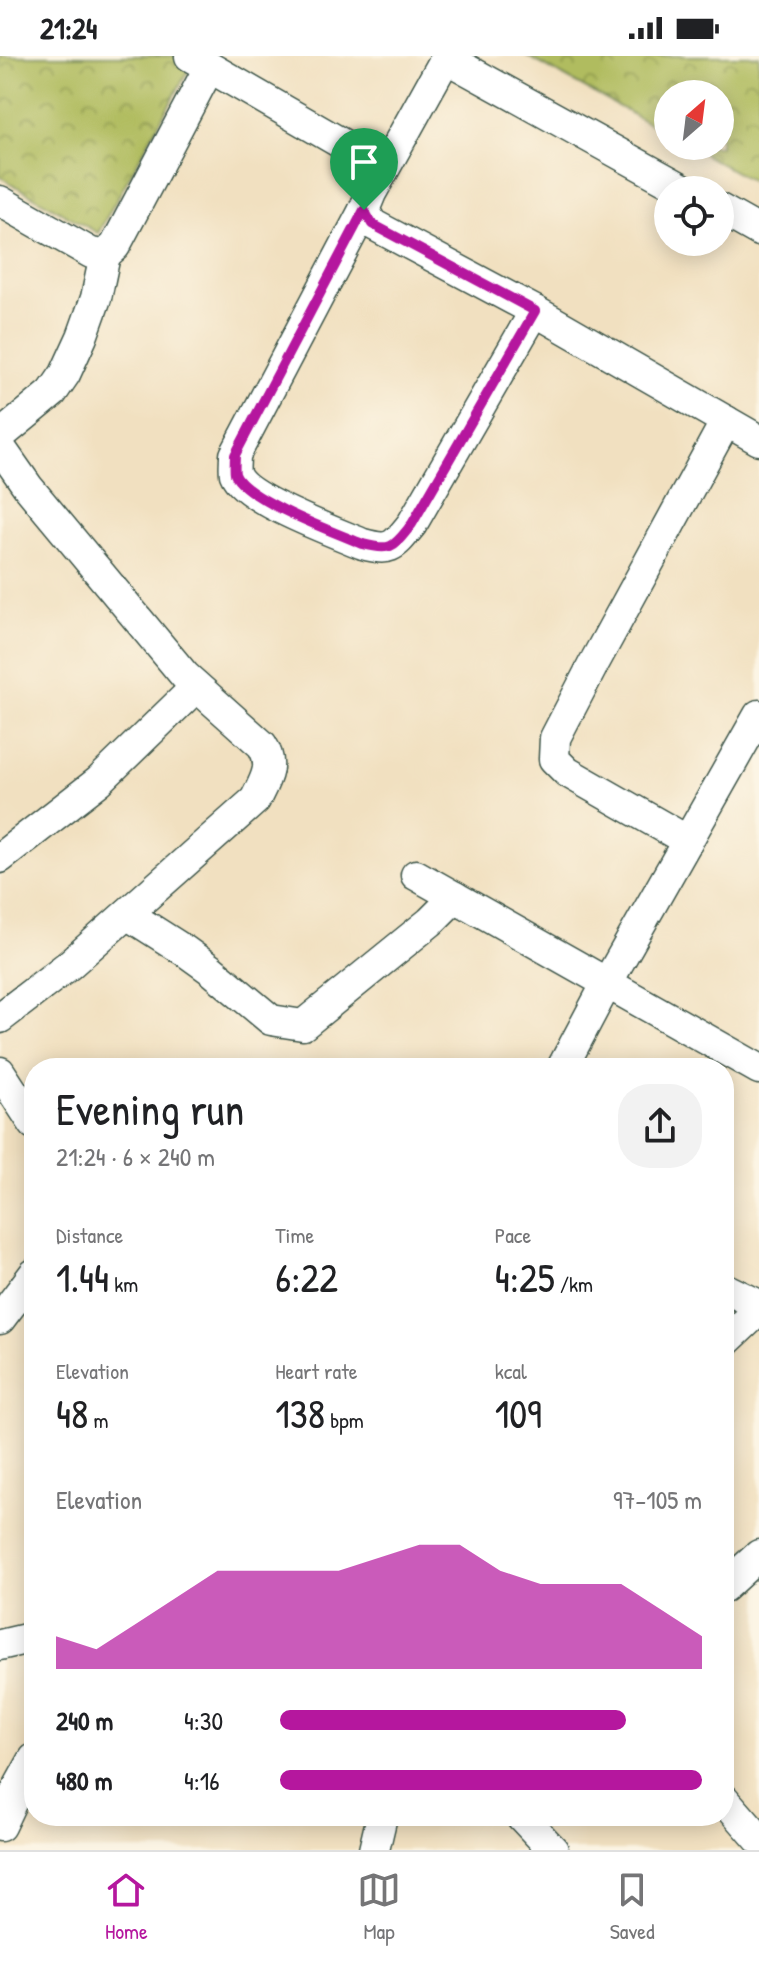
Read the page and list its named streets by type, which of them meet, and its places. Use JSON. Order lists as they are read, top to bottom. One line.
{"north":"top right","page":{"status":"21:24","heading":["Evening run","21:24 · 6 × 240 m"],"stats":[["Distance","1.44 km"],["Time","6:22"],["Pace","4:25 /km"],["Elevation","48 m"],["Heart rate","138 bpm"],["kcal","109"]],"chart":["Elevation","97–105 m"],"list":[{"name":"240 m","note":"4:30"},{"name":"480 m","note":"4:16"}],"tabs":["Home","Map","Saved"]}}
